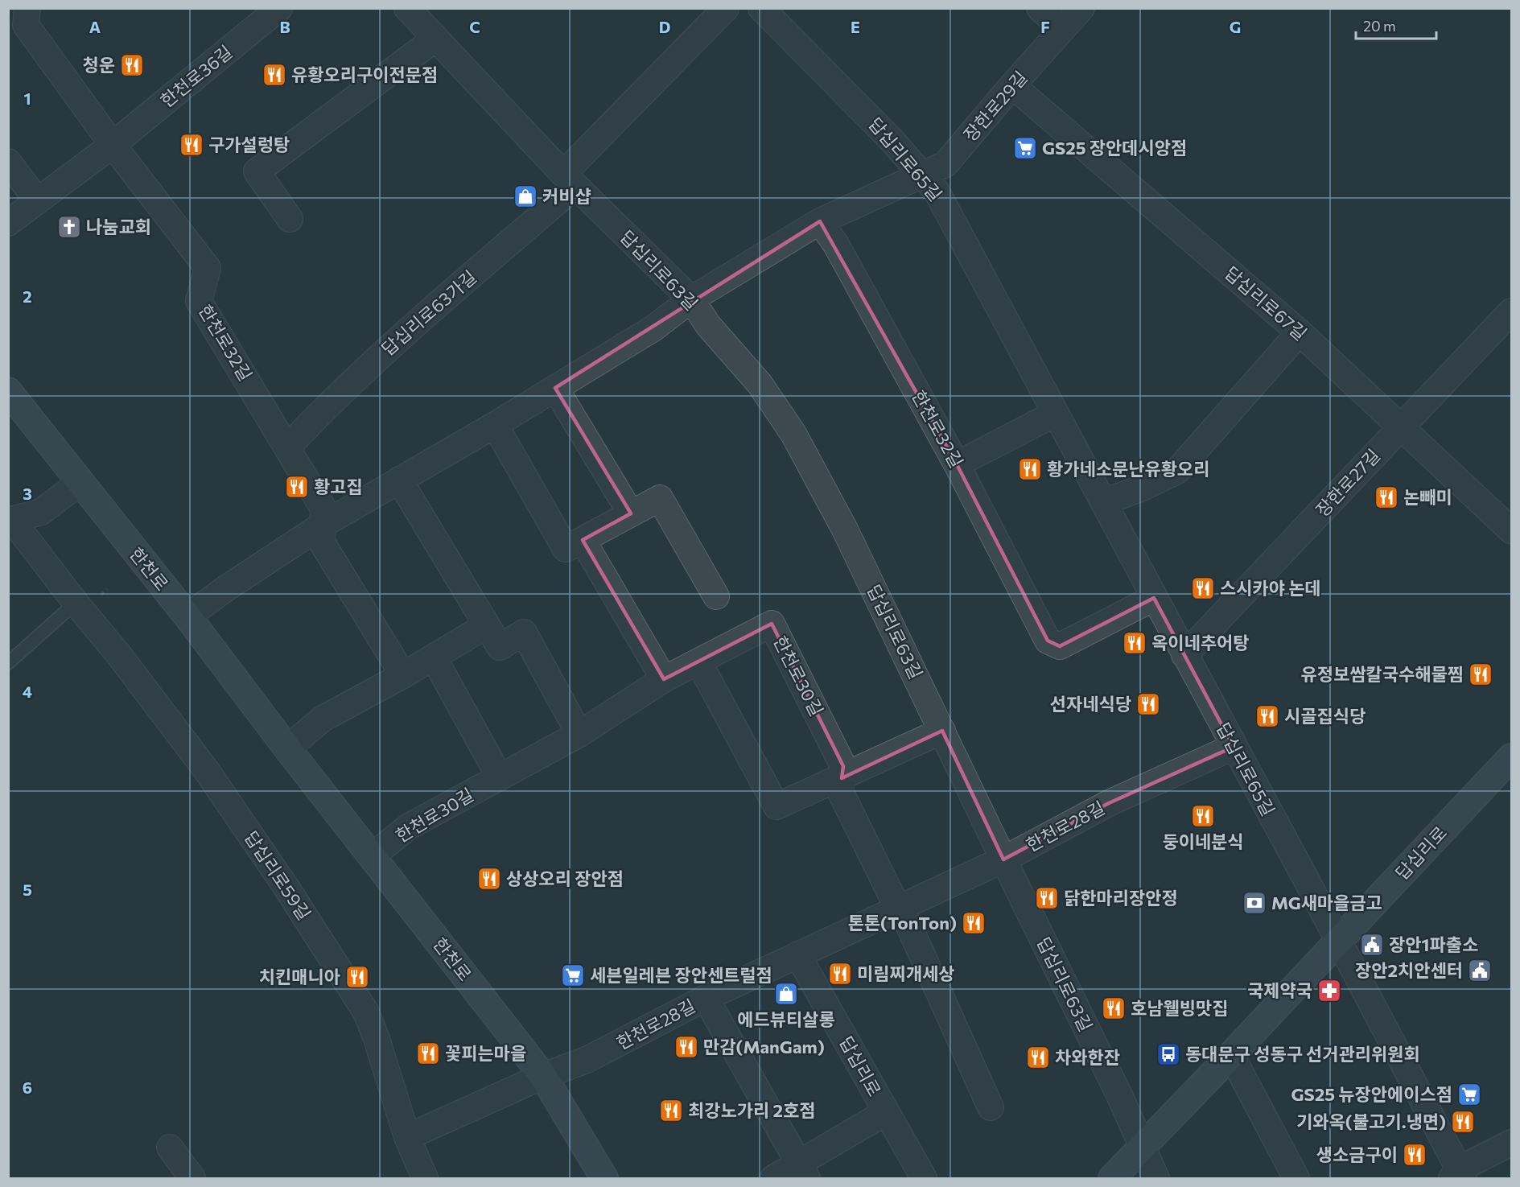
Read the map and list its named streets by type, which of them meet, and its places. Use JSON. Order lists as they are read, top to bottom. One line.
{"streets":{"main road":["한천로","답십리로"],"street":["한천로36길","장한로29길","답십리로65길","답십리로63길","답십리로67길","답십리로63가길","한천로32길","장한로27길","한천로30길","한천로28길","답십리로59길"]},"crossings":[["한천로36길","한천로32길"],["장한로29길","답십리로65길"],["장한로29길","답십리로67길"],["답십리로65길","한천로32길"],["답십리로65길","장한로27길"],["답십리로65길","한천로28길"],["답십리로65길","답십리로"],["답십리로63길","답십리로63가길"],["답십리로63길","한천로28길"],["답십리로63길","답십리로"],["답십리로67길","장한로27길"],["답십리로63가길","한천로32길"],["한천로","한천로30길"],["한천로","한천로28길"],["한천로30길","한천로28길"],["한천로28길","답십리로"],["한천로28길","답십리로59길"]],"places":{"restaurant":["청운","유황오리구이전문점","구가설렁탕","황가네소문난유황오리","황고집","논빼미","스시카야 논데","옥이네추어탕","유정보쌈칼국수해물찜","선자네식당","시골집식당","둥이네분식","상상오리 장안점","닭한마리장안정","톤톤(TonTon)","미림찌개세상","치킨매니아","호남웰빙맛집","만감(ManGam)","꽃피는마을","차와한잔","최강노가리 2호점","기와옥(불고기.냉면)","생소금구이"],"supermarket":["GS25 장안데시앙점","세븐일레븐 장안센트럴점","GS25 뉴장안에이스점"],"shop":["커비샵","에드뷰티살롱"],"church":["나눔교회"],"bank":["MG새마을금고"],"public building":["장안1파출소","장안2치안센터"],"pharmacy":["국제약국"],"bus stop":["동대문구 성동구 선거관리위원회"]},"scale_bar":"20 m","grid":{"columns":["A","B","C","D","E","F","G"],"rows":["1","2","3","4","5","6"]}}
